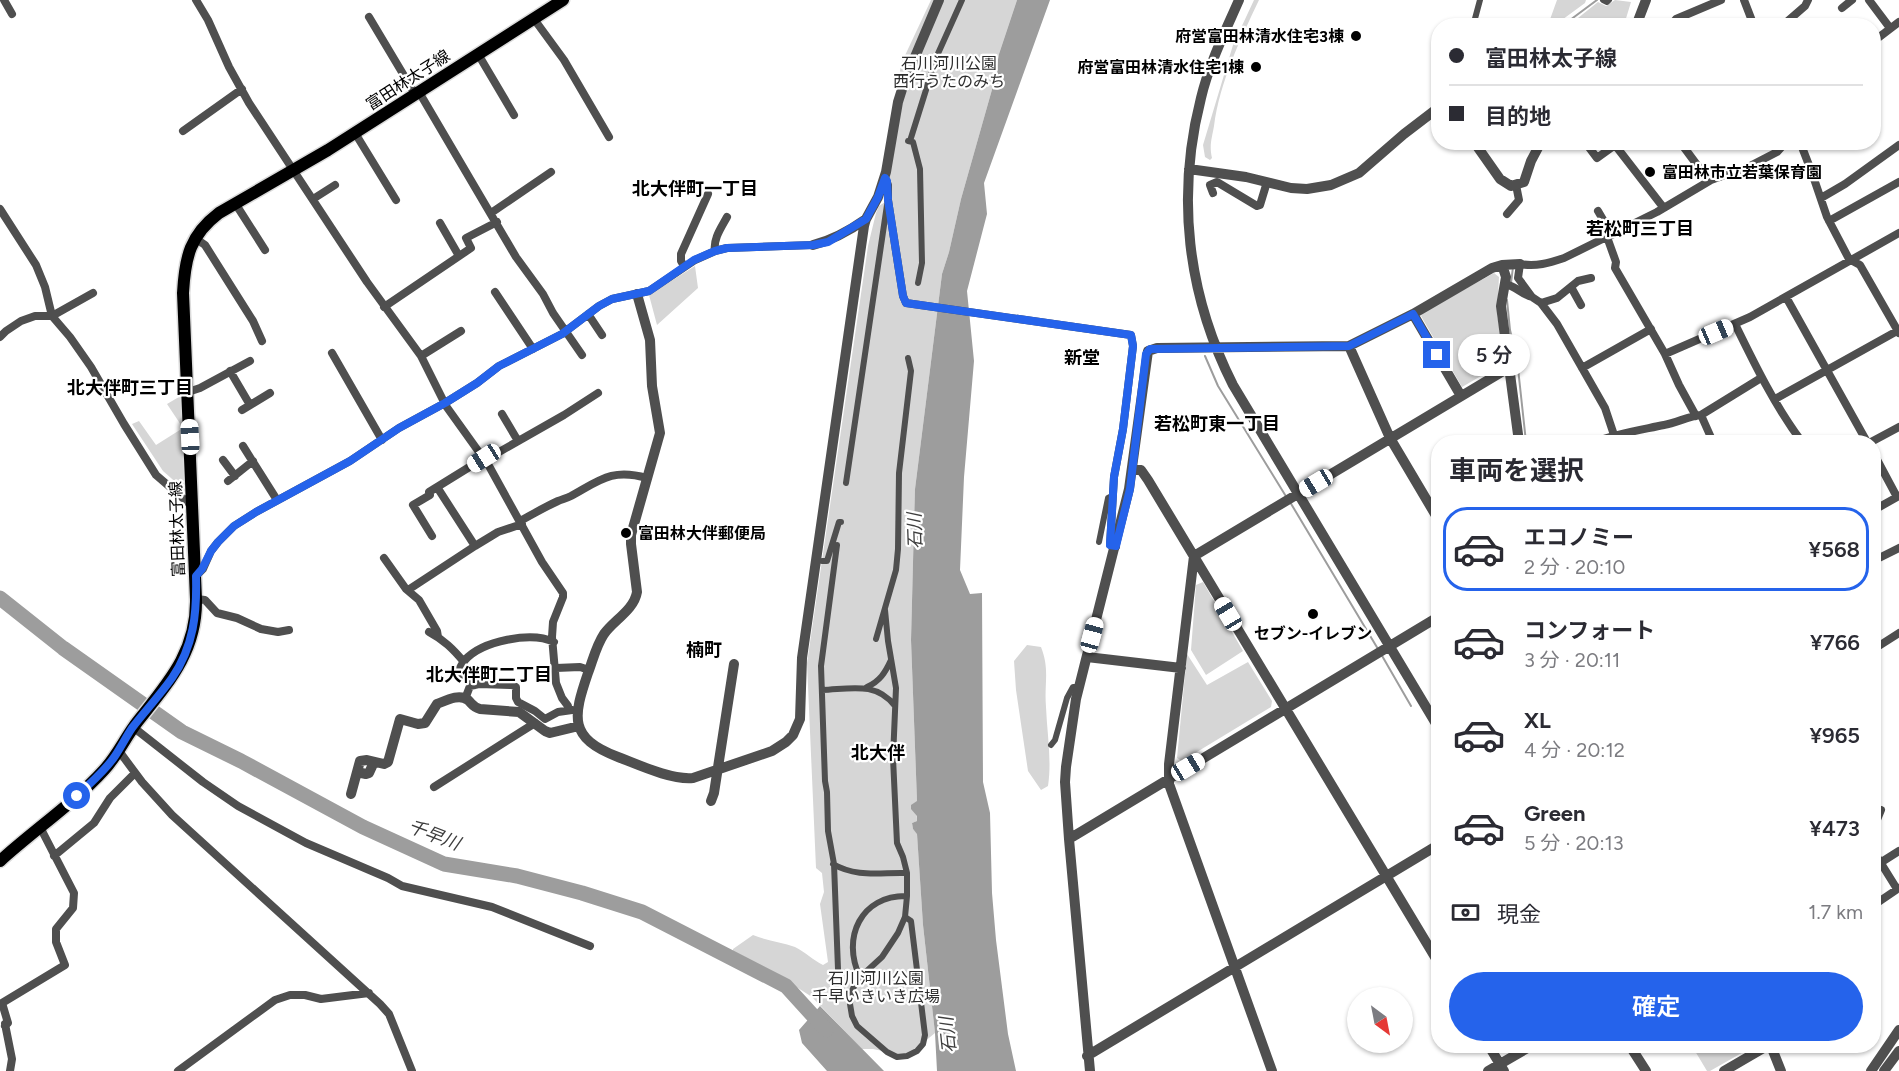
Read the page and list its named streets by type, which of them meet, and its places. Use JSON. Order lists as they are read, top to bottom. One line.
{"streets":{"main road":["富田林太子線"]},"districts":["北大伴町一丁目","若松町三丁目","新堂","北大伴町三丁目","若松町東一丁目","楠町","北大伴町二丁目","北大伴"],"water":["石川","千早川"],"parks":["石川河川公園 西行うたのみち","石川河川公園 千早いきいき広場"],"places":["府営富田林清水住宅3棟","府営富田林清水住宅1棟","富田林市立若葉保育園","富田林大伴郵便局","セブン-イレブン"],"north":"bottom right","page":{"banner":["富田林太子線","目的地"],"bubble":"5 分","heading":"車両を選択","list":[{"name":"エコノミー","note":"2 分 · 20:10","value":"¥568"},{"name":"コンフォート","note":"3 分 · 20:11","value":"¥766"},{"name":"XL","note":"4 分 · 20:12","value":"¥965"},{"name":"Green","note":"5 分 · 20:13","value":"¥473"}],"pay":["現金","1.7 km"],"buttons":"確定"}}
